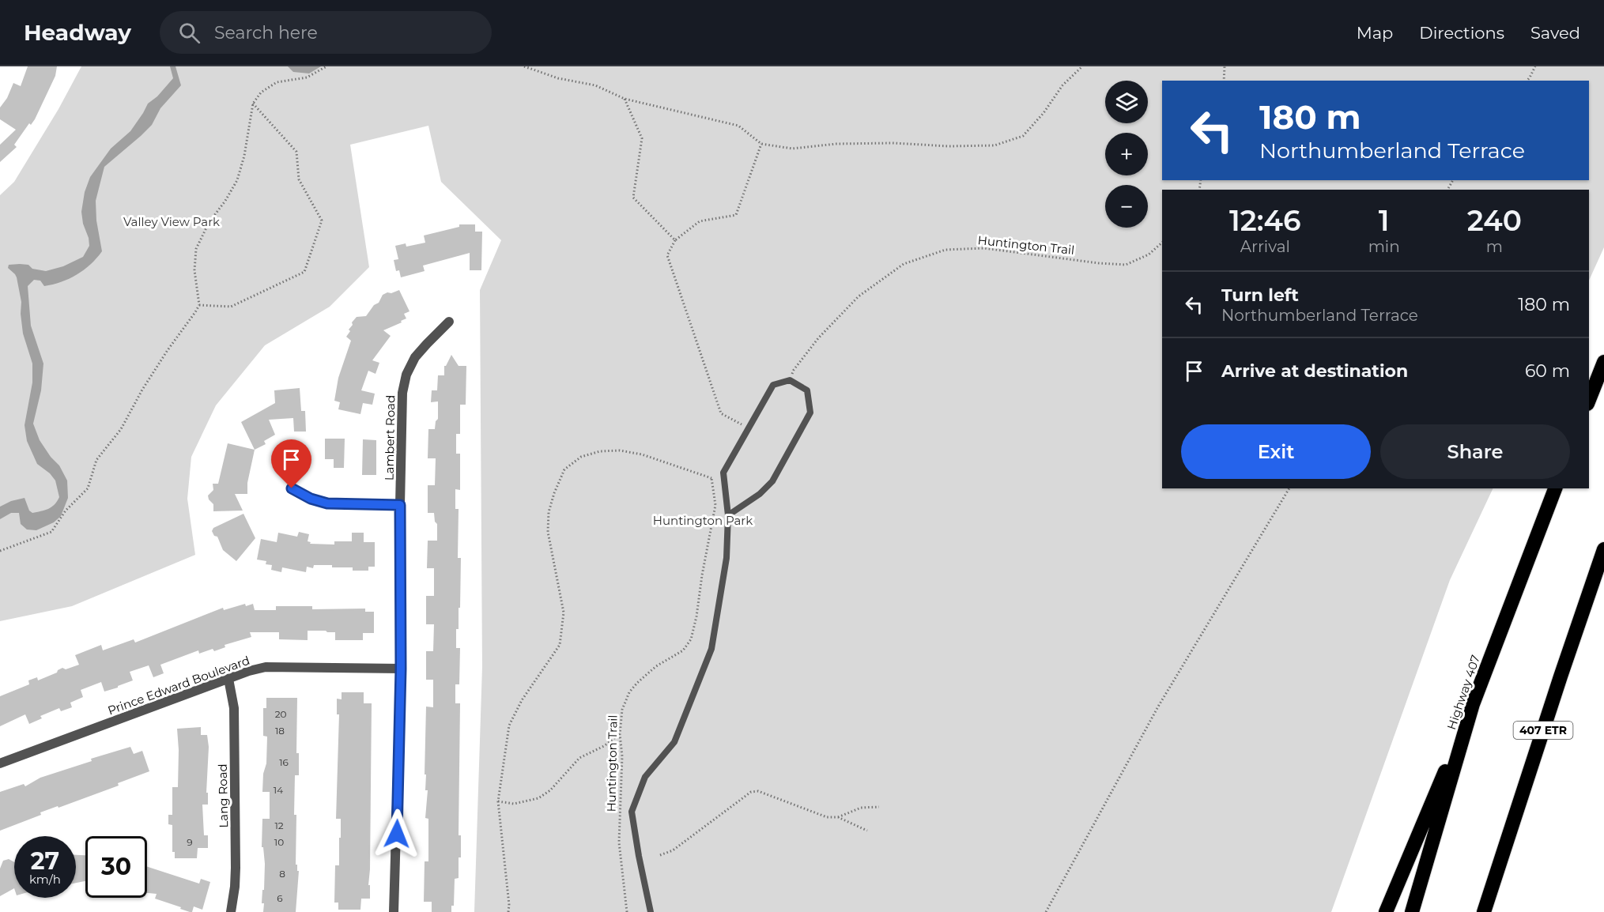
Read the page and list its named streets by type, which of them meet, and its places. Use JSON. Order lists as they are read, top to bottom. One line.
{"streets":{"highway":["Highway 407","407 ETR"],"street":["Lambert Road","Prince Edward Boulevard","Lang Road"],"path":["Huntington Trail"]},"crossings":[["Lambert Road","Prince Edward Boulevard"],["Prince Edward Boulevard","Lang Road"]],"parks":["Valley View Park","Huntington Park"],"house_numbers":["20","18","16","14","12","9","10","8","6"],"page":{"header":"Headway","search":"Search here","nav":["Map","Directions","Saved"],"map_buttons":["+","−"],"turn":["180 m","Northumberland Terrace"],"eta":["12:46","Arrival","1","min","240","m"],"list":[{"name":"Turn left","note":"Northumberland Terrace","value":"180 m"},{"name":"Arrive at destination","value":"60 m"}],"buttons":["Exit","Share"],"speed":"27 km/h","limit":"30"}}
